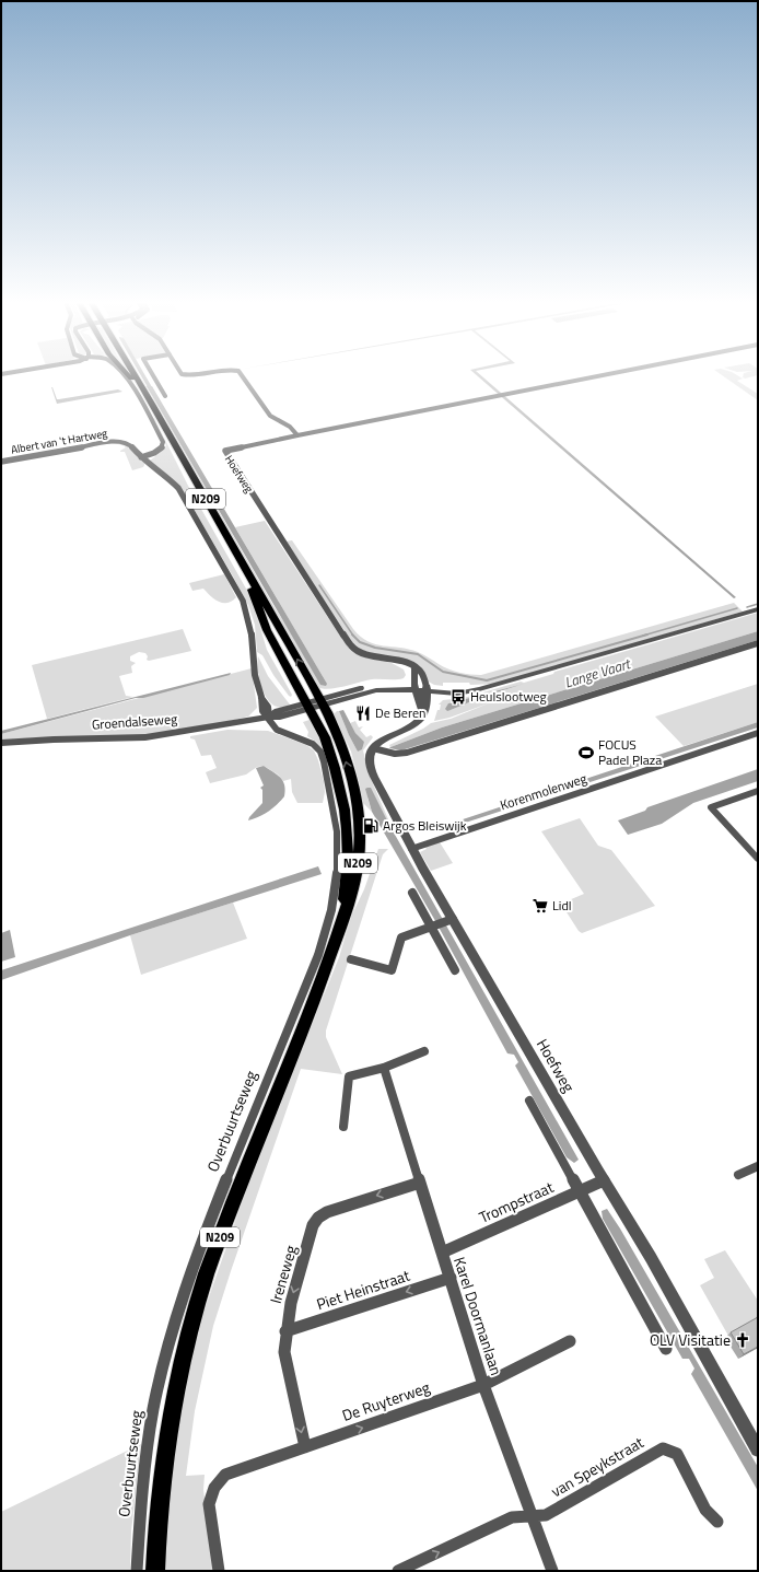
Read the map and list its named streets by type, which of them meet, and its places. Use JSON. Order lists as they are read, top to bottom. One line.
{"streets":{"main road":["N209"],"street":["Albert van 't Hartweg","Hoefweg","Groendalseweg","Korenmolenweg","Overbuurtseweg","Trompstraat","Ireneweg","Piet Heinstraat","Karel Doormanlaan","De Ruyterweg","van Speykstraat"]},"crossings":[["Hoefweg","Korenmolenweg"],["Hoefweg","Trompstraat"],["N209","Groendalseweg"],["Groendalseweg","Overbuurtseweg"],["Trompstraat","Karel Doormanlaan"],["Ireneweg","Piet Heinstraat"],["Ireneweg","Karel Doormanlaan"],["Ireneweg","De Ruyterweg"],["Piet Heinstraat","Karel Doormanlaan"],["Karel Doormanlaan","De Ruyterweg"],["Karel Doormanlaan","van Speykstraat"]],"one_way":["Ireneweg","Piet Heinstraat","De Ruyterweg"],"water":["Lange Vaart"],"places":{"bus stop":["Heulslootweg"],"restaurant":["De Beren"],"sports":["FOCUS Padel Plaza"],"fuel station":["Argos Bleiswijk"],"supermarket":["Lidl"],"church":["OLV Visitatie"]}}
